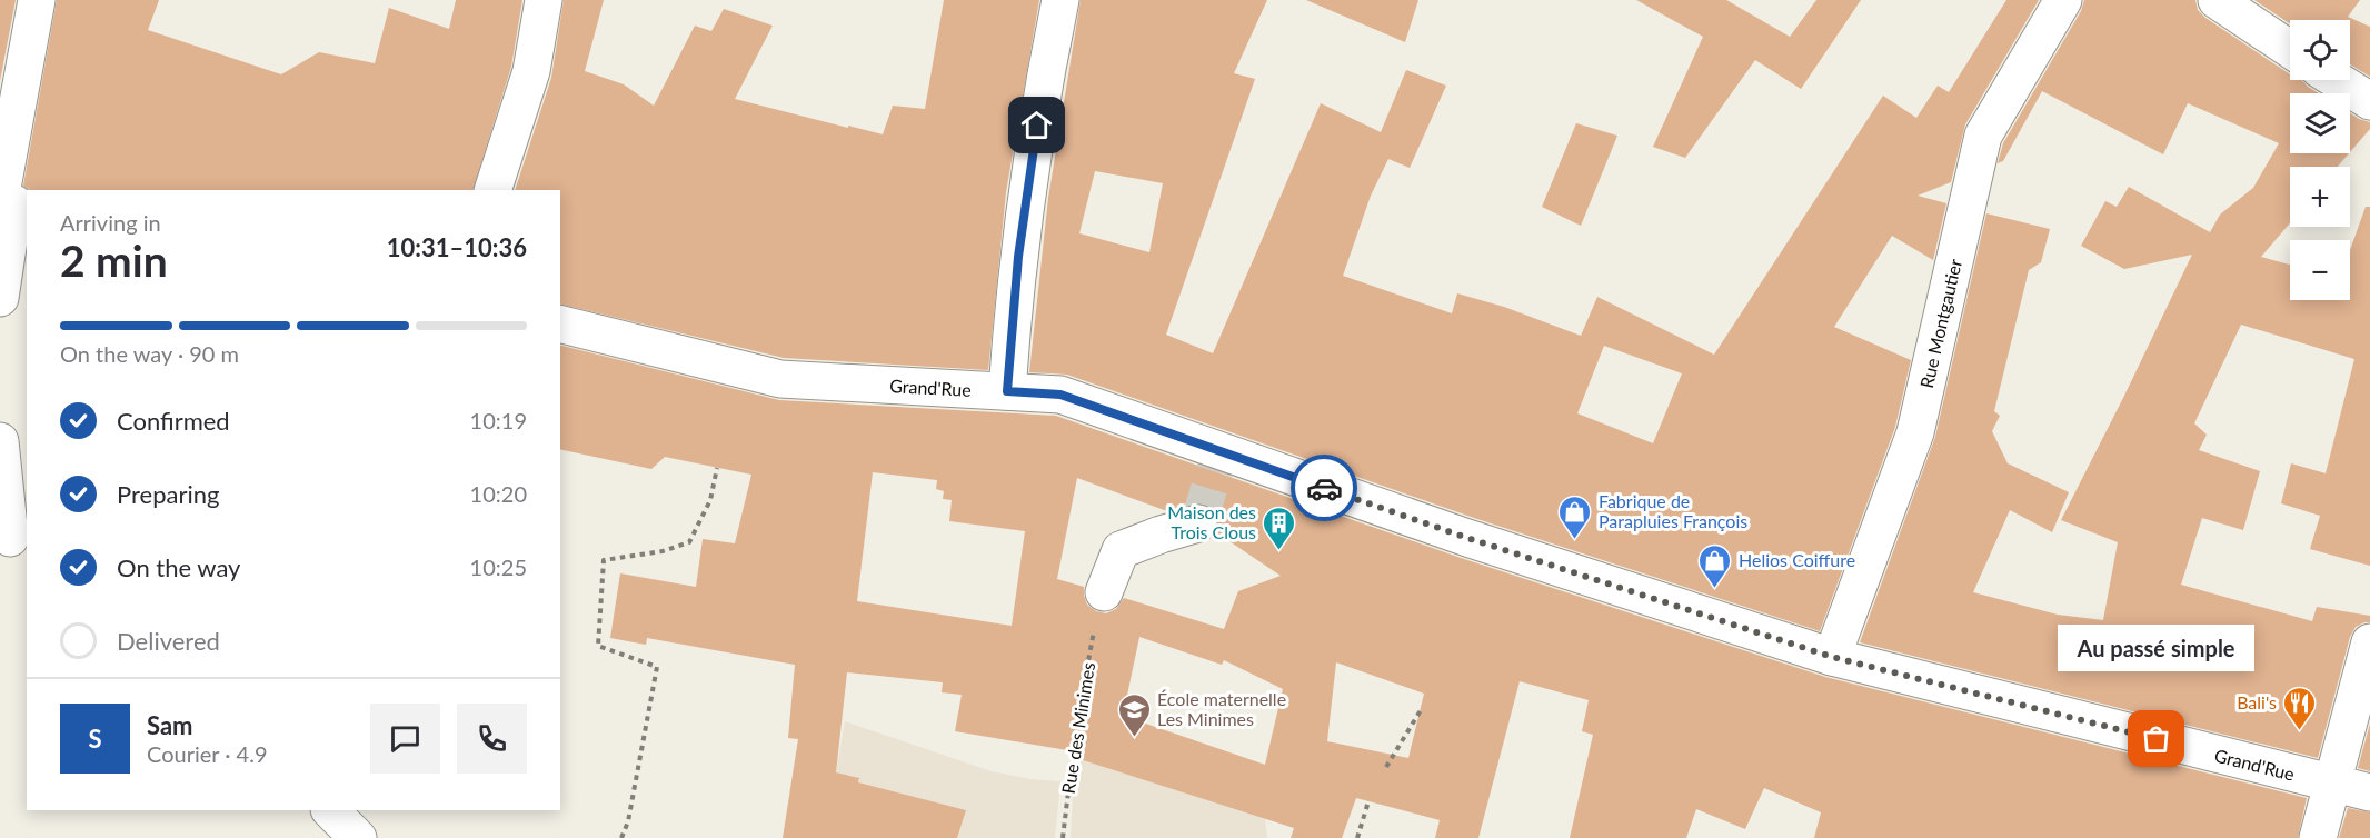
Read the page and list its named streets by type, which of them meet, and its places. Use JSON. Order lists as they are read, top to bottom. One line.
{"streets":{"street":["Rue Montgautier","Grand'Rue"],"path":["Rue des Minimes"]},"crossings":[["Rue Montgautier","Grand'Rue"]],"places":{"shop":["Fabrique de Parapluies François","Helios Coiffure"],"building":["Maison des Trois Clous"],"restaurant":["Bali's"],"school or university":["École maternelle Les Minimes"],"other":["Au passé simple"]},"page":{"map_buttons":["+","−"],"heading":["2 min","Arriving in","10:31–10:36"],"panel":["Sam","Courier · 4.9"],"bar":"On the way · 90 m","list":[["Confirmed","10:19"],["Preparing","10:20"],["On the way","10:25"],"Delivered"],"bubble":"Au passé simple","round":"S"}}
